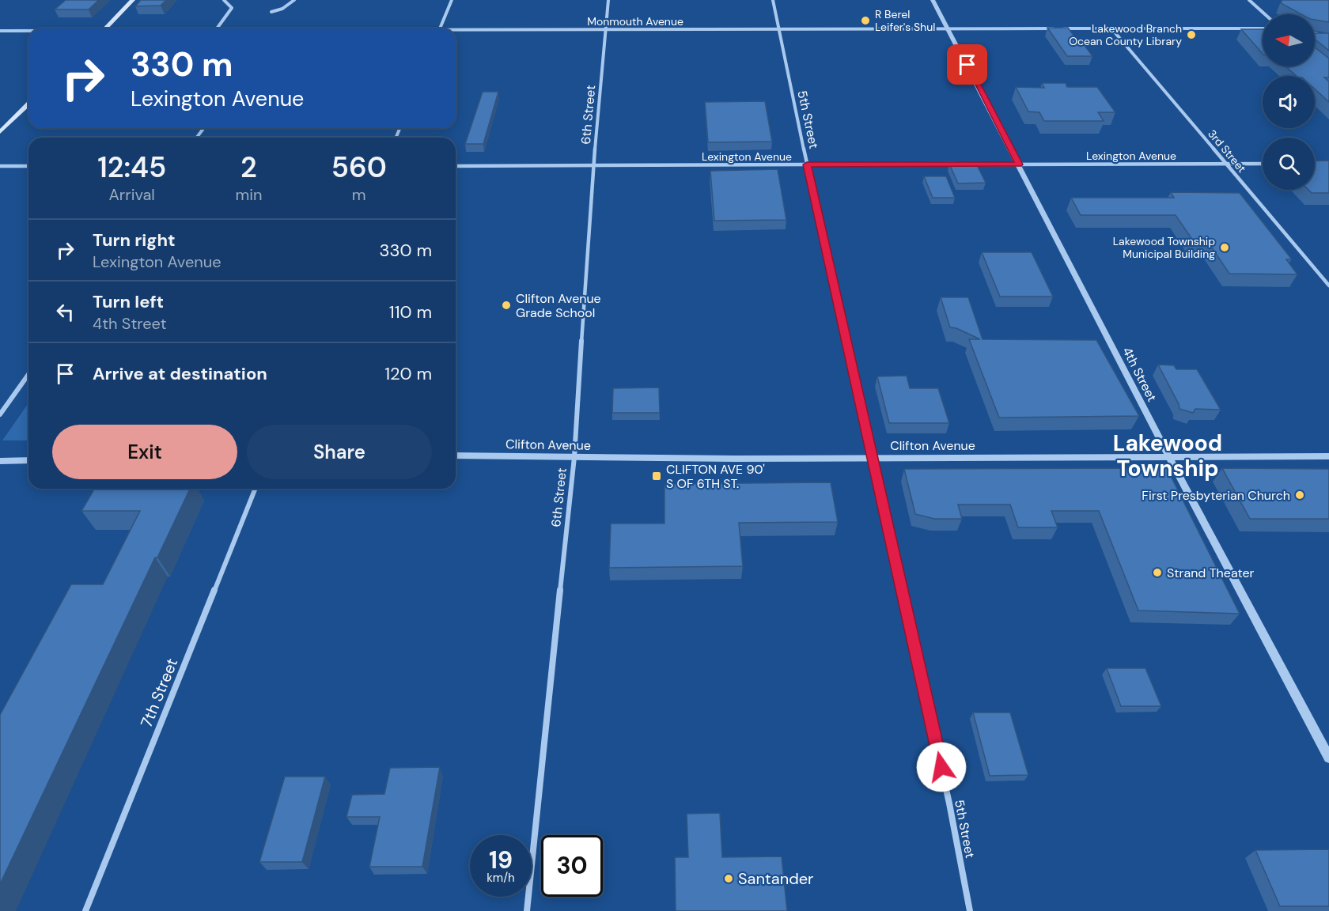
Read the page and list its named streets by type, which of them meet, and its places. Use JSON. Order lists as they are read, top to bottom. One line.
{"streets":{"street":["Monmouth Avenue","6th Street","5th Street","3rd Street","Lexington Avenue","4th Street","Clifton Avenue","7th Street"]},"crossings":[["Monmouth Avenue","6th Street"],["Monmouth Avenue","5th Street"],["Monmouth Avenue","3rd Street"],["Monmouth Avenue","4th Street"],["6th Street","Lexington Avenue"],["6th Street","Clifton Avenue"],["5th Street","Lexington Avenue"],["5th Street","Clifton Avenue"],["3rd Street","Lexington Avenue"],["Lexington Avenue","4th Street"],["4th Street","Clifton Avenue"]],"districts":["Lakewood Township"],"places":{"other":["R Berel Leifer's Shul","Lakewood Branch Ocean County Library","Lakewood Township Municipal Building","Clifton Avenue Grade School","First Presbyterian Church","Strand Theater","Santander"],"transit":["CLIFTON AVE 90' S OF 6TH ST."]},"north":"left","page":{"turn":["330 m","Lexington Avenue"],"eta":["12:45","Arrival","2","min","560","m"],"list":[{"name":"Turn right","note":"Lexington Avenue","value":"330 m"},{"name":"Turn left","note":"4th Street","value":"110 m"},{"name":"Arrive at destination","value":"120 m"}],"buttons":["Exit","Share"],"speed":"19 km/h","limit":"30"}}
